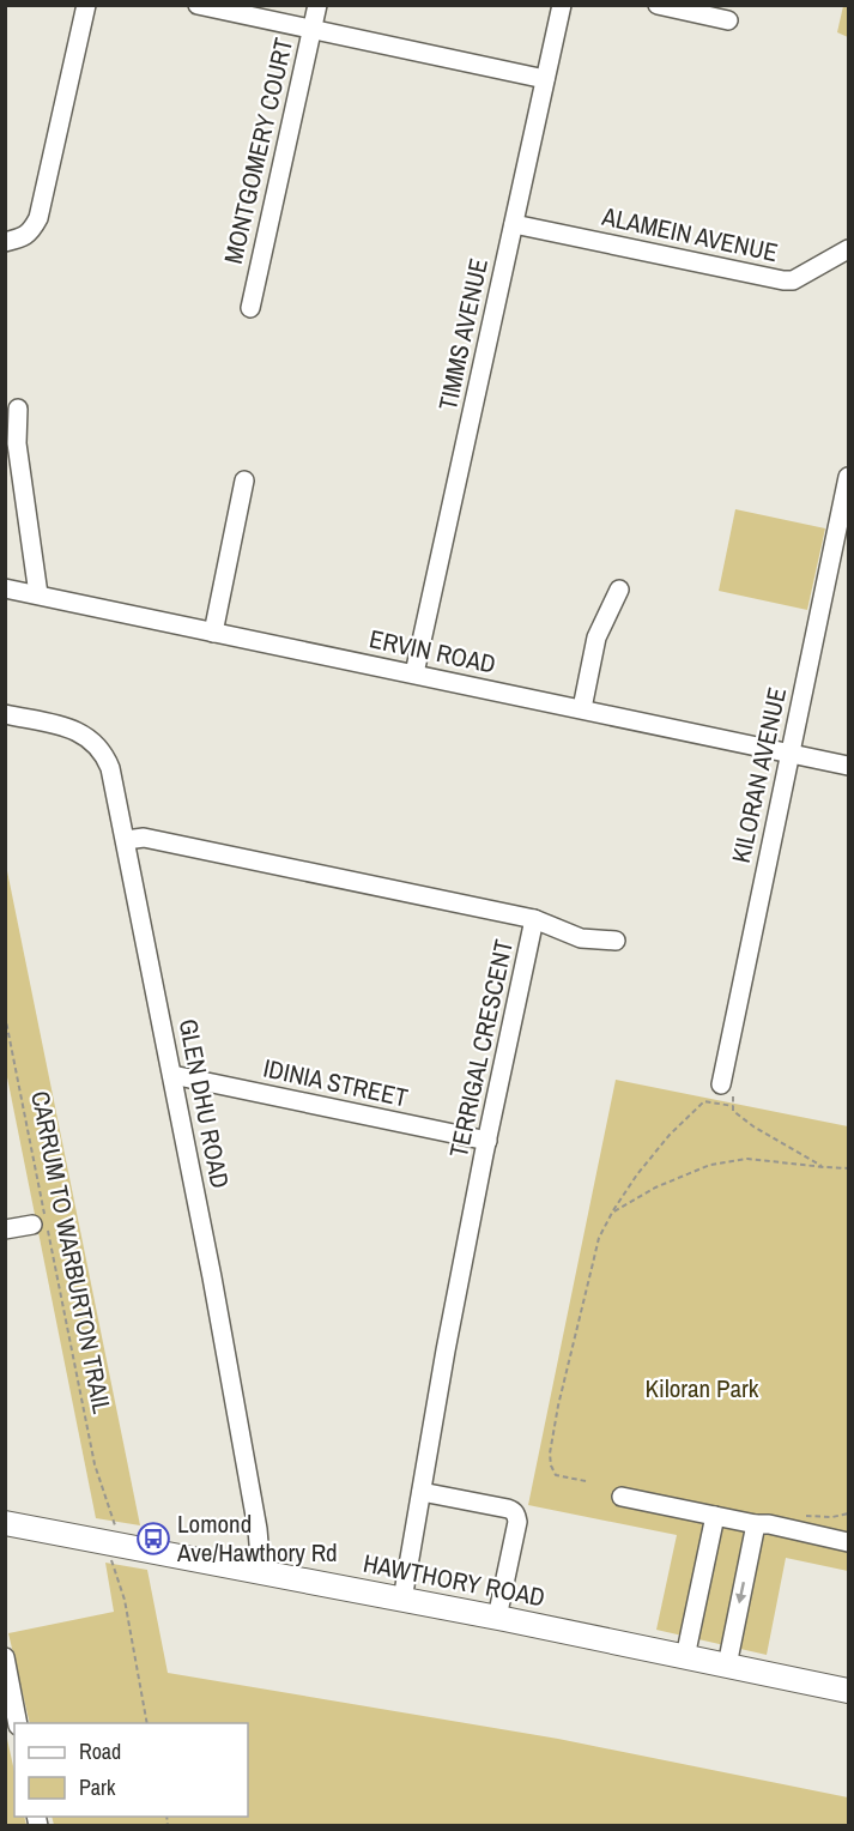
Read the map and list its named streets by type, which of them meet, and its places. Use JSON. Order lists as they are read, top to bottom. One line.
{"streets":{"main road":["HAWTHORY ROAD"],"street":["MONTGOMERY COURT","ALAMEIN AVENUE","TIMMS AVENUE","ERVIN ROAD","KILORAN AVENUE","TERRIGAL CRESCENT","IDINIA STREET","GLEN DHU ROAD"],"path":["CARRUM TO WARBURTON TRAIL"]},"crossings":[["ALAMEIN AVENUE","TIMMS AVENUE"],["TIMMS AVENUE","ERVIN ROAD"],["ERVIN ROAD","KILORAN AVENUE"],["TERRIGAL CRESCENT","IDINIA STREET"],["TERRIGAL CRESCENT","GLEN DHU ROAD"],["TERRIGAL CRESCENT","HAWTHORY ROAD"],["IDINIA STREET","GLEN DHU ROAD"],["GLEN DHU ROAD","HAWTHORY ROAD"]],"parks":["Kiloran Park"],"places":{"bus stop":["Lomond Ave/Hawthory Rd"]},"legend":["Road","Park"]}
